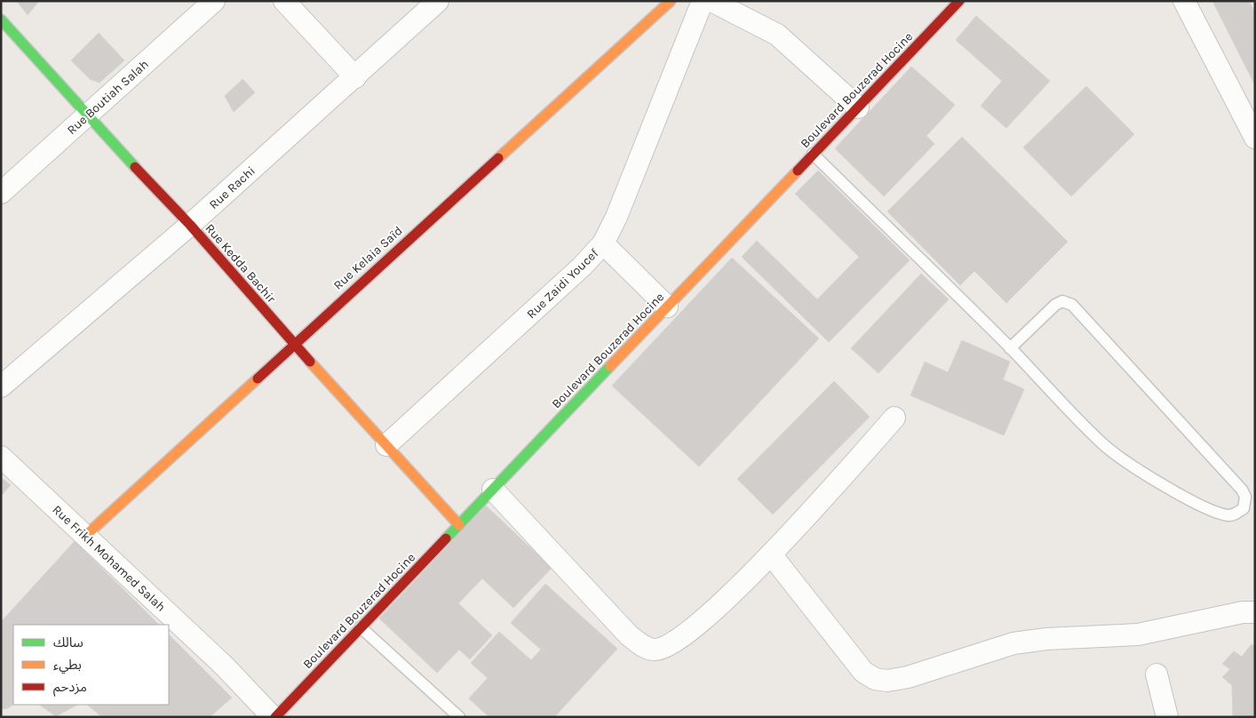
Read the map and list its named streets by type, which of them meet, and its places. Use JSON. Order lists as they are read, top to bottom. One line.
{"streets":{"street":["Boulevard Bouzerad Hocine","Rue Boutiah Salah","Rue Rachi","Rue Kelaia Saïd","Rue Kedda Bachir","Rue Zaidi Youcef","Rue Frikh Mohamed Salah"]},"crossings":[["Boulevard Bouzerad Hocine","Rue Kedda Bachir"],["Boulevard Bouzerad Hocine","Rue Frikh Mohamed Salah"],["Rue Boutiah Salah","Rue Kedda Bachir"],["Rue Rachi","Rue Kedda Bachir"],["Rue Kelaia Saïd","Rue Kedda Bachir"],["Rue Kelaia Saïd","Rue Frikh Mohamed Salah"],["Rue Kedda Bachir","Rue Zaidi Youcef"]],"legend":["سالك","بطيء","مزدحم"]}
